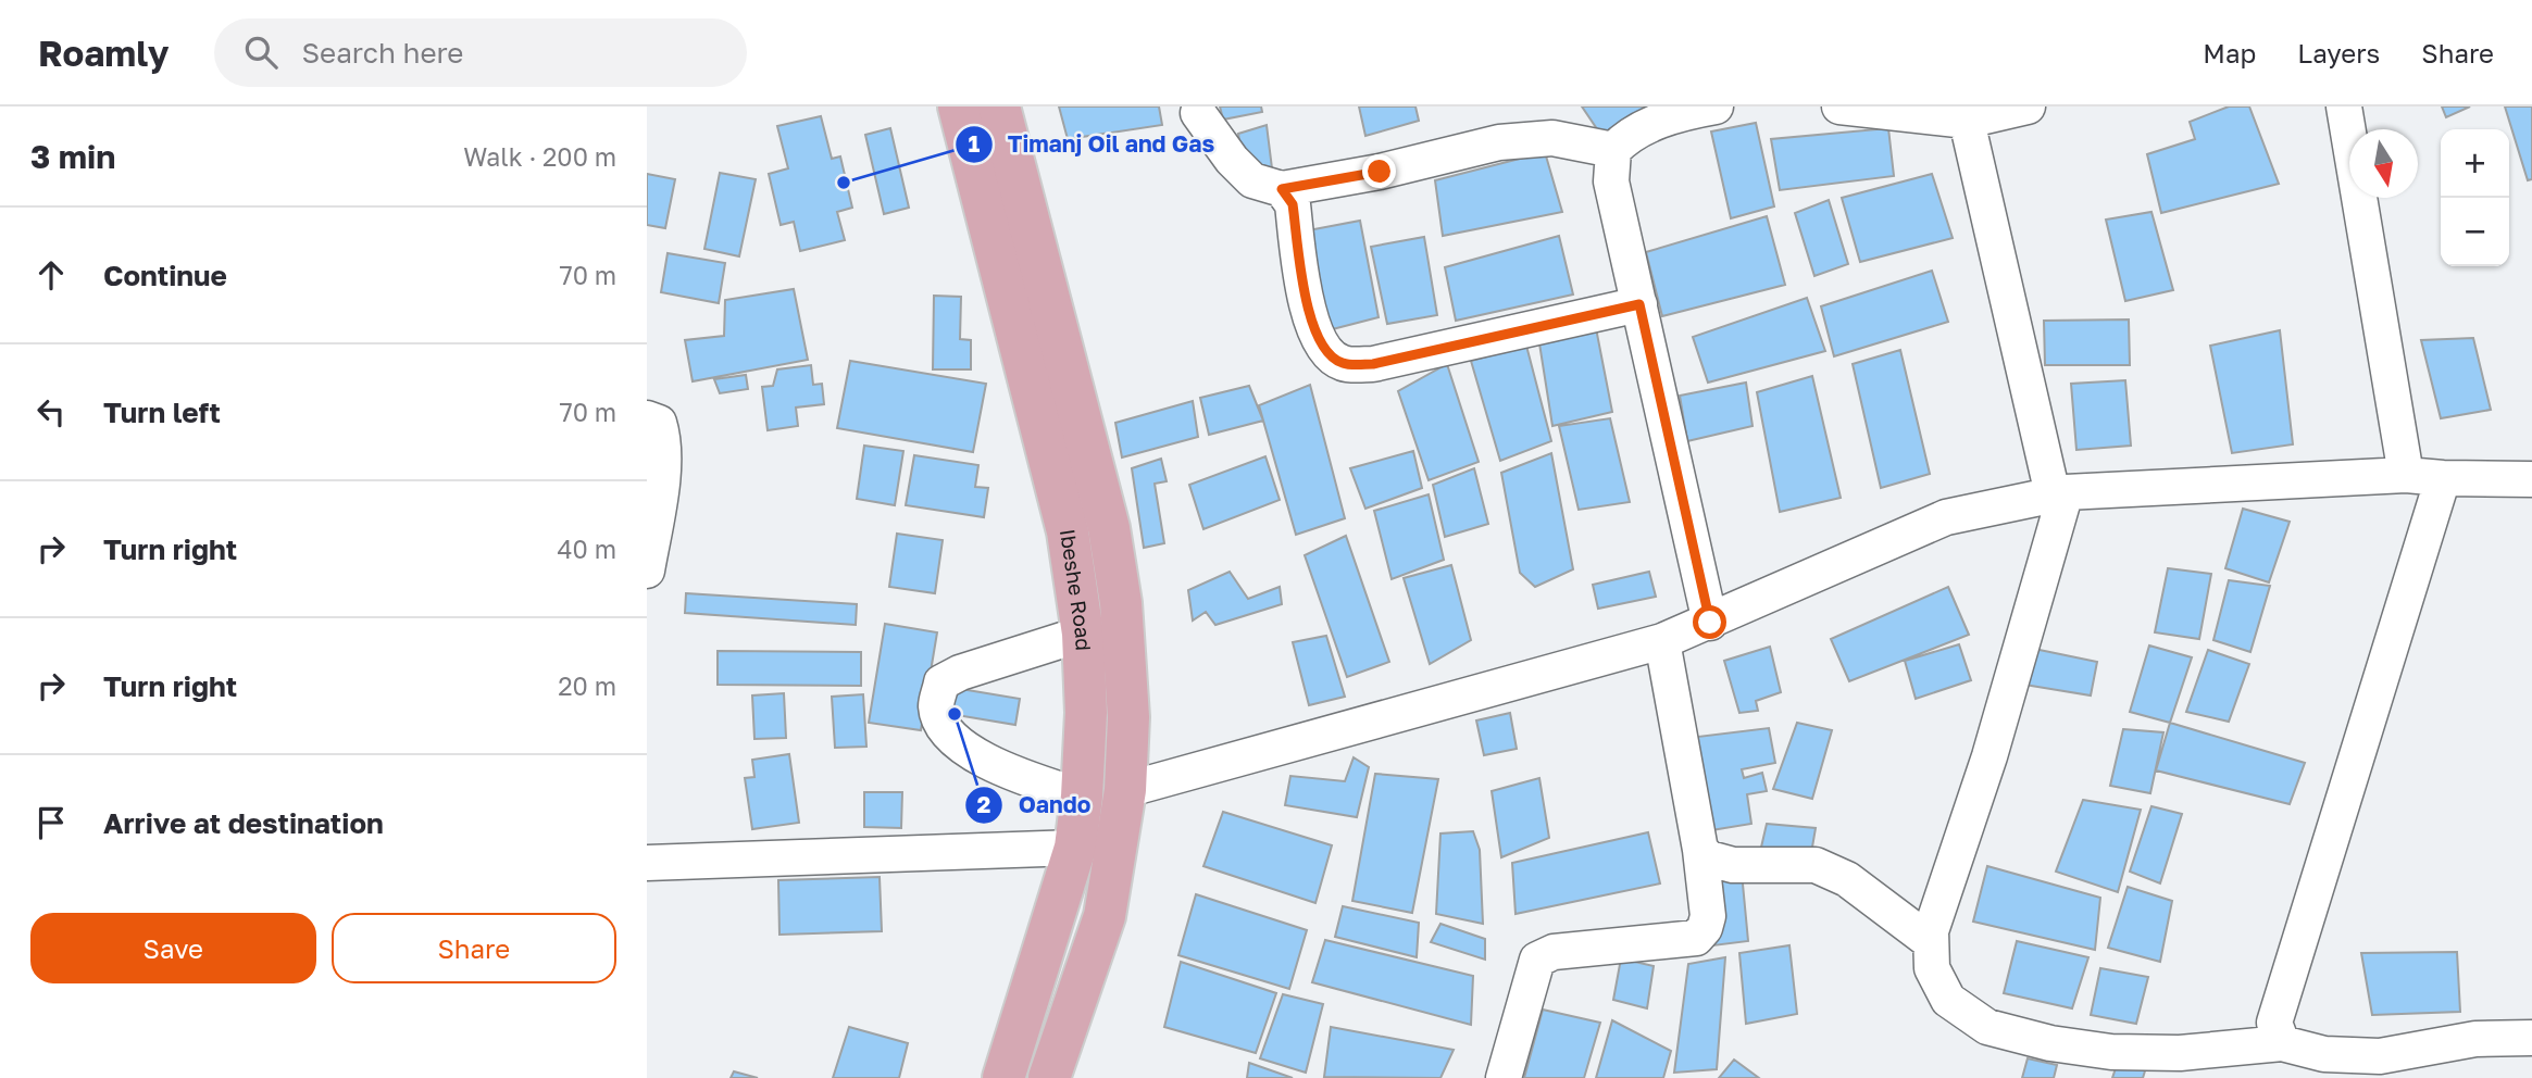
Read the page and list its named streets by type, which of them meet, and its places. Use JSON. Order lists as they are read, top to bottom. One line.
{"streets":{"main road":["Ibeshe Road"]},"places":["Timanj Oil and Gas","Oando"],"north":"bottom","page":{"header":"Roamly","search":"Search here","nav":["Map","Layers","Share"],"heading":["3 min","Walk · 200 m"],"map_buttons":["+","−"],"list":[["Continue","70 m"],["Turn left","70 m"],["Turn right","40 m"],["Turn right","20 m"],"Arrive at destination"],"buttons":["Save","Share"]}}
